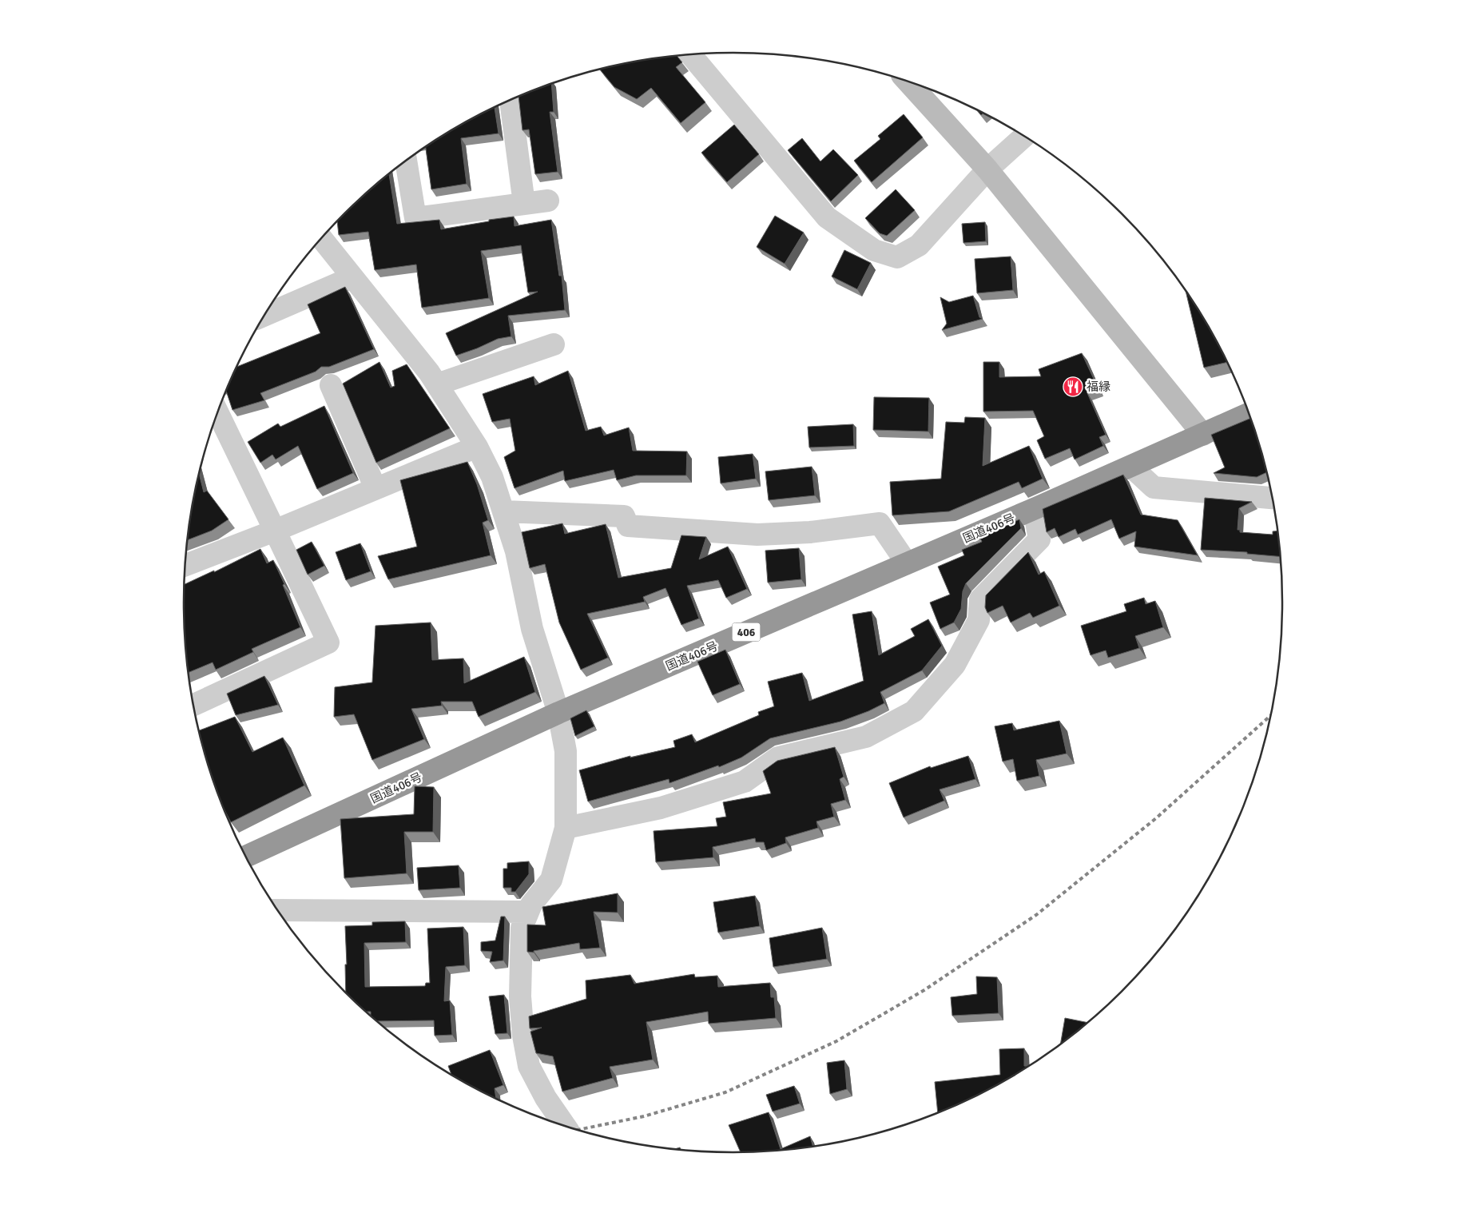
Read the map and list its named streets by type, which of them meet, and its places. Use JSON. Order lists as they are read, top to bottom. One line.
{"streets":{"highway":["国道406号","406"]},"places":{"restaurant":["福縁"]}}
